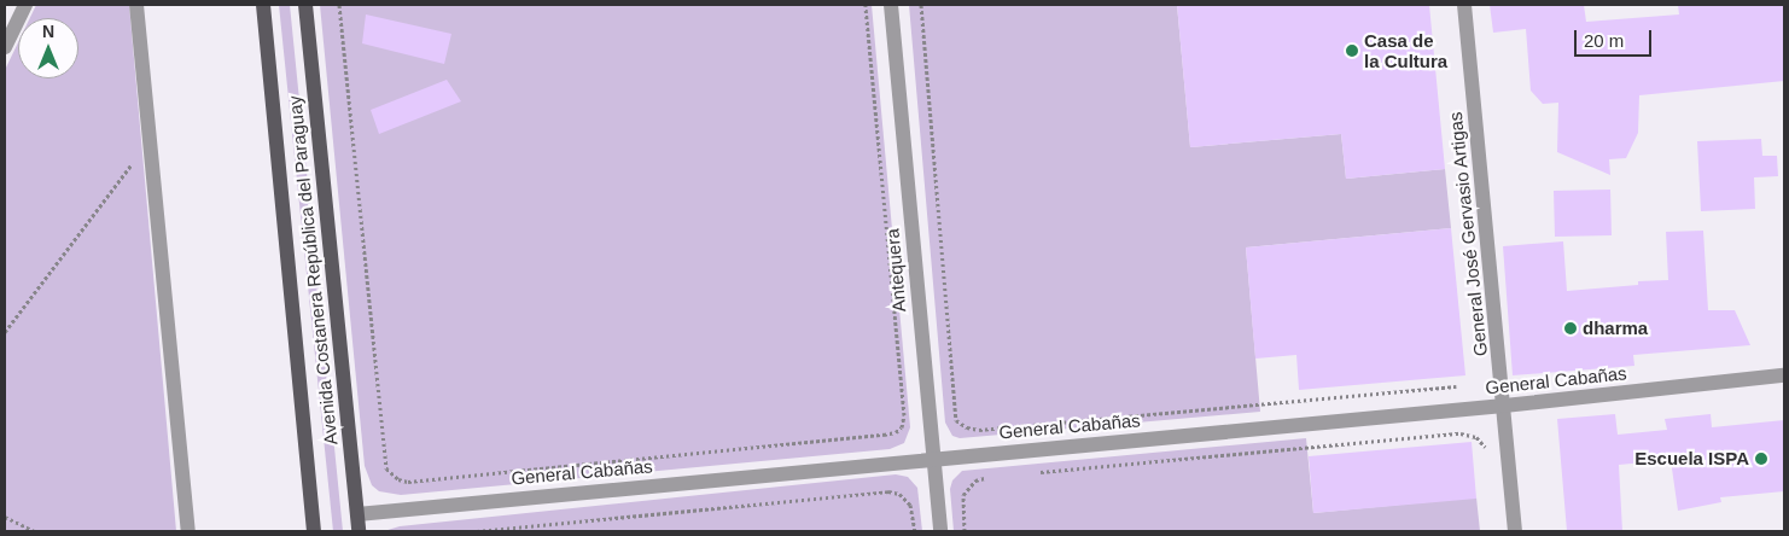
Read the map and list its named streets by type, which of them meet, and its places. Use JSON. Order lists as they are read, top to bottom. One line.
{"streets":{"main road":["Avenida Costanera República del Paraguay"],"street":["General José Gervasio Artigas","Antequera","General Cabañas"]},"crossings":[["General José Gervasio Artigas","General Cabañas"],["Avenida Costanera República del Paraguay","General Cabañas"],["Antequera","General Cabañas"]],"places":["Casa de la Cultura","dharma","Escuela ISPA"],"scale_bar":"20 m","north":"top"}
